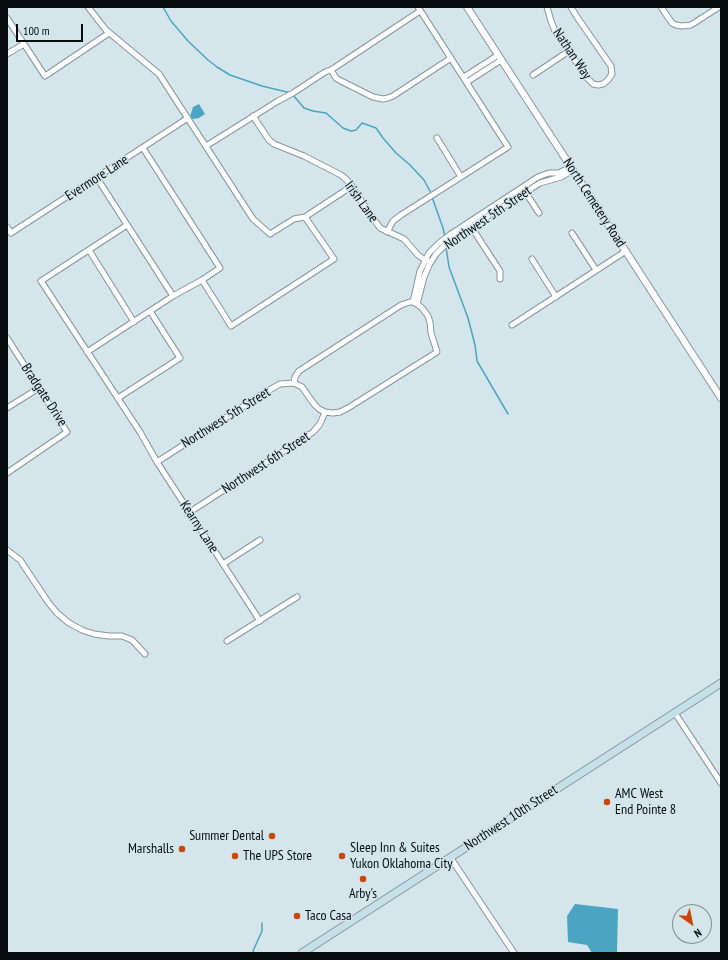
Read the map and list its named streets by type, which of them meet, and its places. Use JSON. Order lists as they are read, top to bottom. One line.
{"streets":{"main road":["Northwest 10th Street"],"street":["Nathan Way","Evermore Lane","Irish Lane","North Cemetery Road","Northwest 5th Street","Bradgate Drive","Northwest 6th Street","Kearny Lane"]},"crossings":[["Irish Lane","Northwest 5th Street"],["North Cemetery Road","Northwest 5th Street"],["Northwest 5th Street","Kearny Lane"],["Northwest 6th Street","Kearny Lane"]],"places":["AMC West End Pointe 8","Summer Dental","Marshalls","The UPS Store","Sleep Inn & Suites Yukon Oklahoma City","Arby's","Taco Casa"],"scale_bar":"100 m","north":"bottom right"}
